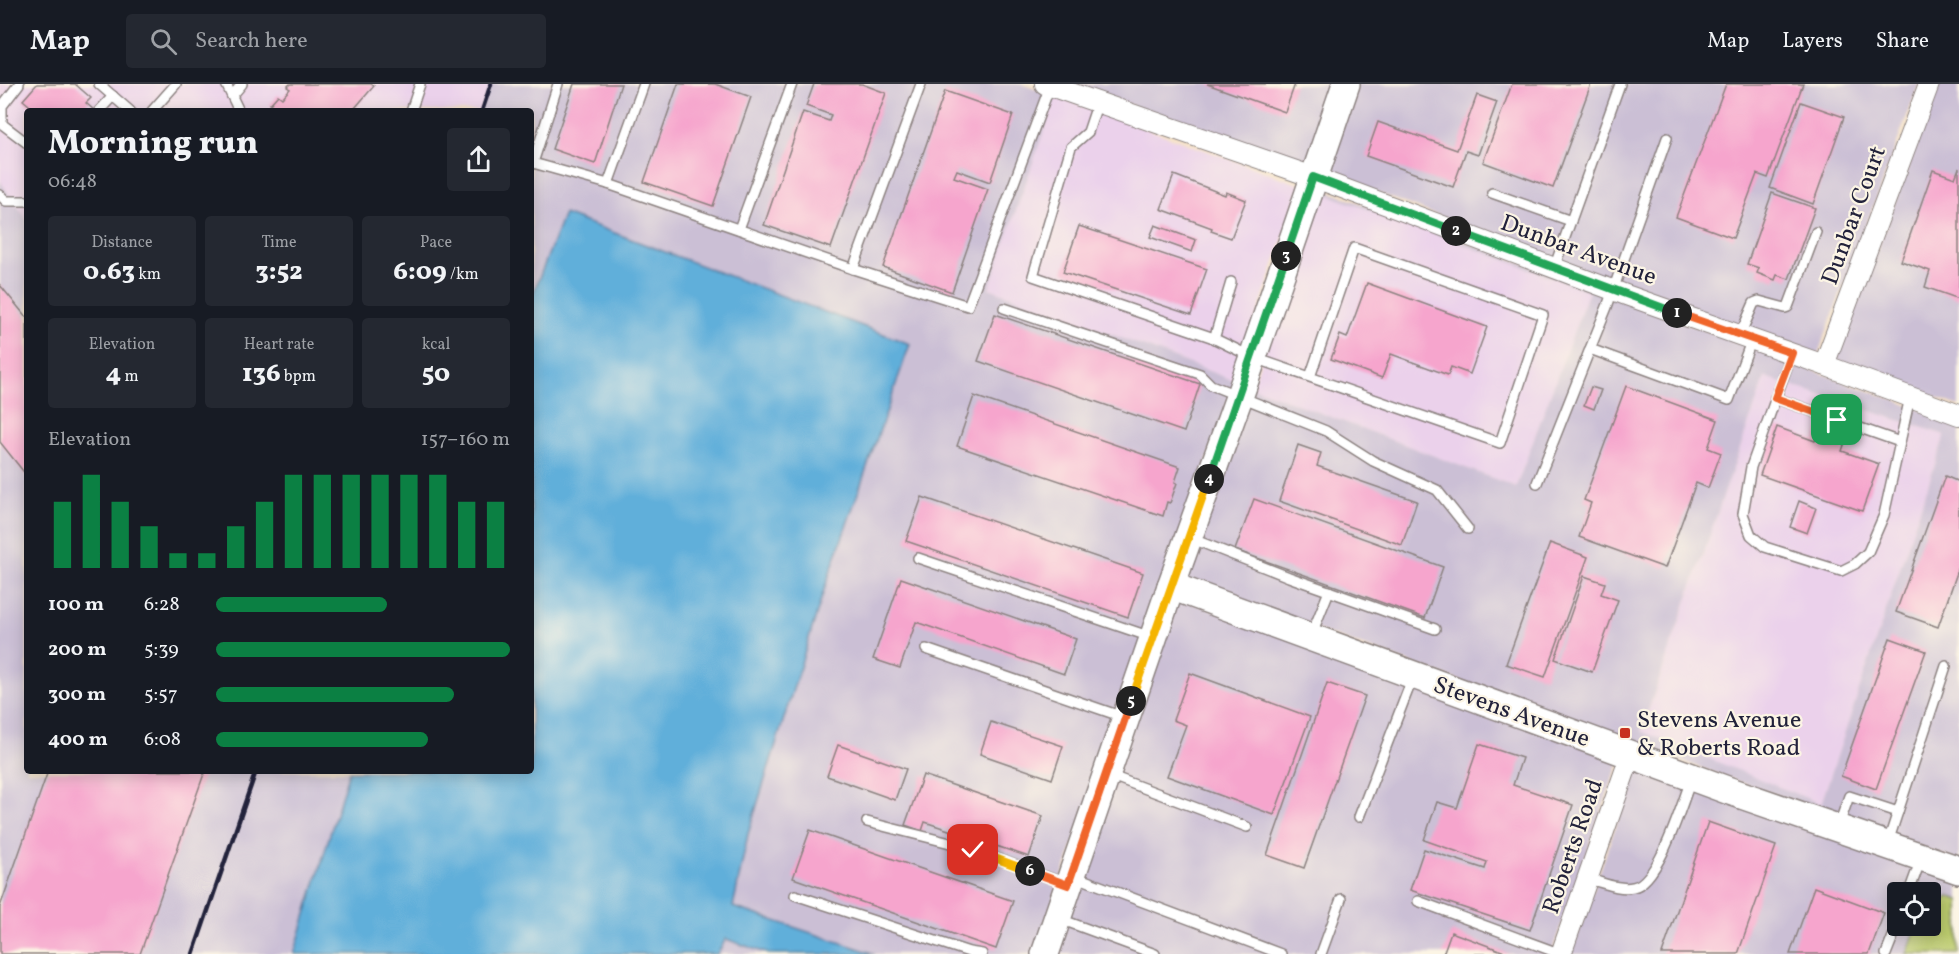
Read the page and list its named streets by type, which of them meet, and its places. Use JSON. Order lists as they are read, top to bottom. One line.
{"streets":{"street":["Dunbar Court","Dunbar Avenue","Stevens Avenue","Roberts Road"]},"crossings":[["Dunbar Court","Dunbar Avenue"],["Stevens Avenue","Roberts Road"]],"places":{"transit":["Stevens Avenue & Roberts Road"]},"page":{"header":"Map","search":"Search here","nav":["Map","Layers","Share"],"heading":["Morning run","06:48"],"stats":[["Distance","0.63 km"],["Time","3:52"],["Pace","6:09 /km"],["Elevation","4 m"],["Heart rate","136 bpm"],["kcal","50"]],"pins":["2","3","1","4","5","6"],"chart":["Elevation","157–160 m"],"list":[{"name":"100 m","note":"6:28"},{"name":"200 m","note":"5:39"},{"name":"300 m","note":"5:57"},{"name":"400 m","note":"6:08"}]}}
